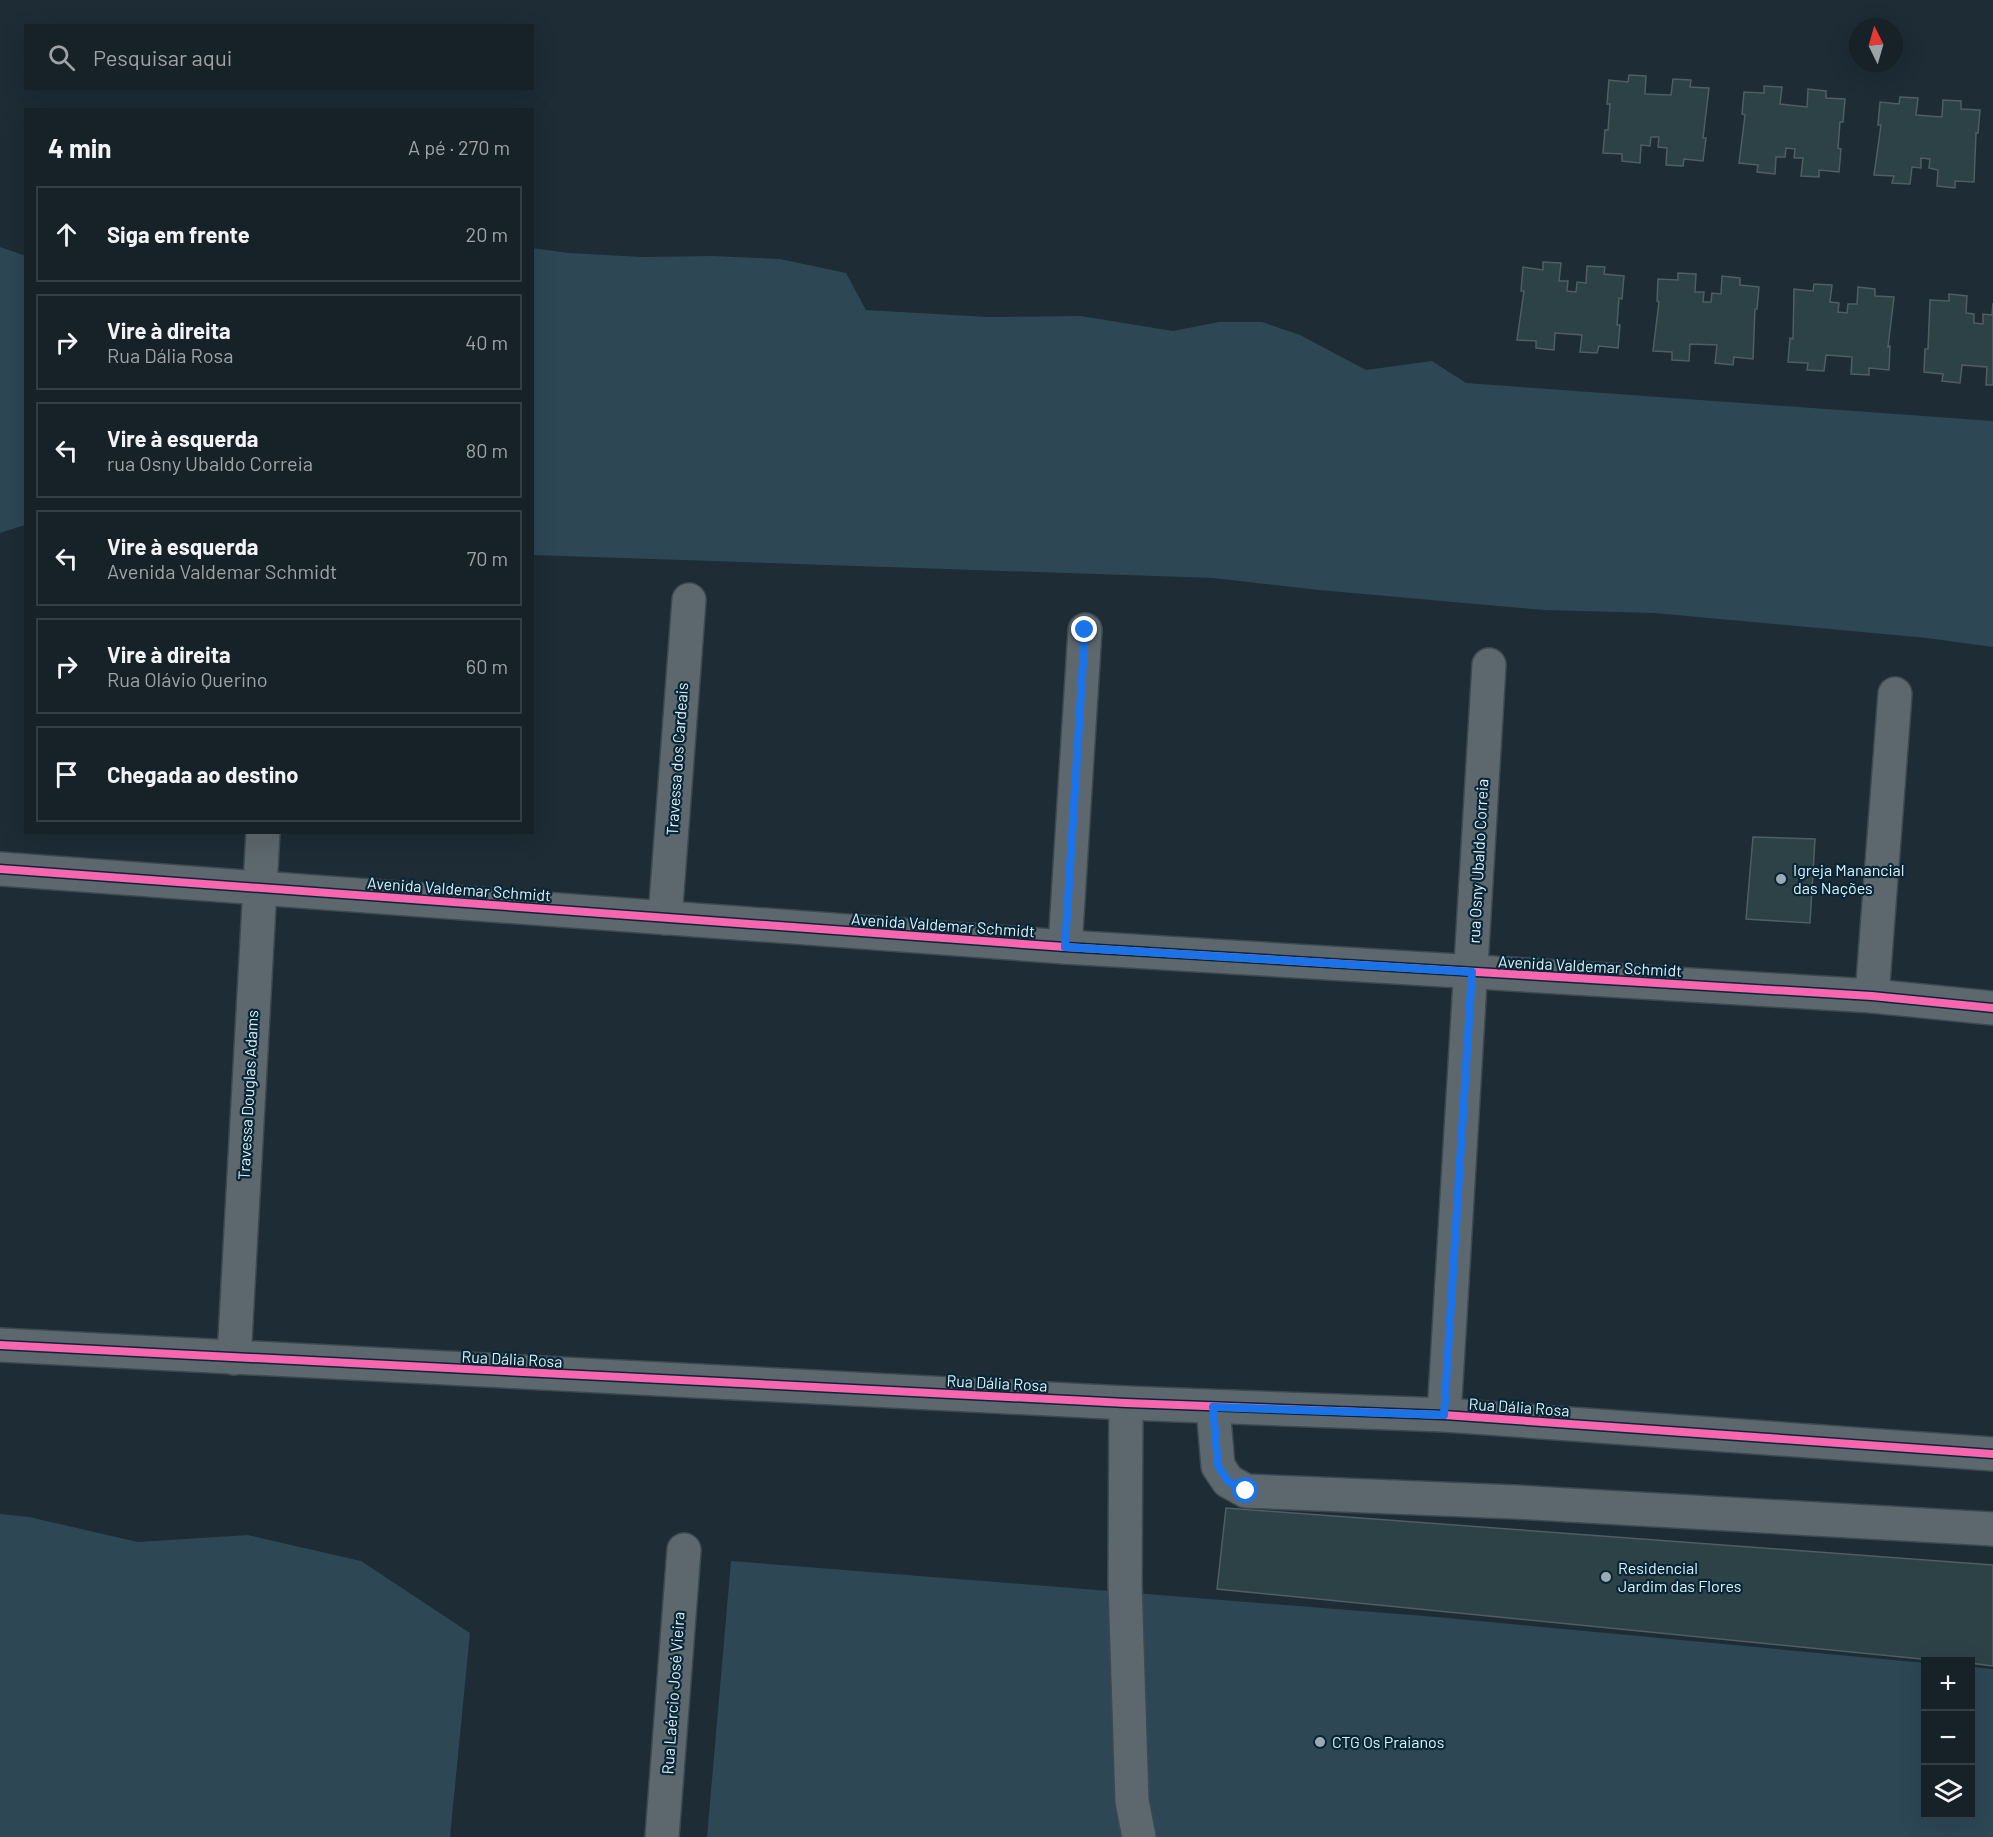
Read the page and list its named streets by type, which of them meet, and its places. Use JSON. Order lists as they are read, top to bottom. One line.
{"streets":{"street":["Travessa dos Cardeais","rua Osny Ubaldo Correia","Avenida Valdemar Schmidt","Travessa Douglas Adams","Rua Dália Rosa","Rua Laércio José Vieira"]},"crossings":[["Travessa dos Cardeais","Avenida Valdemar Schmidt"],["rua Osny Ubaldo Correia","Avenida Valdemar Schmidt"],["rua Osny Ubaldo Correia","Rua Dália Rosa"],["Avenida Valdemar Schmidt","Travessa Douglas Adams"],["Travessa Douglas Adams","Rua Dália Rosa"]],"places":["Igreja Manancial das Nações","Residencial Jardim das Flores","CTG Os Praianos"],"north":"top","page":{"search":"Pesquisar aqui","heading":["4 min","A pé · 270 m"],"list":[["Siga em frente","20 m"],["Vire à direita","Rua Dália Rosa","40 m"],["Vire à esquerda","rua Osny Ubaldo Correia","80 m"],["Vire à esquerda","Avenida Valdemar Schmidt","70 m"],["Vire à direita","Rua Olávio Querino","60 m"],"Chegada ao destino"],"map_buttons":["+","−"]}}
